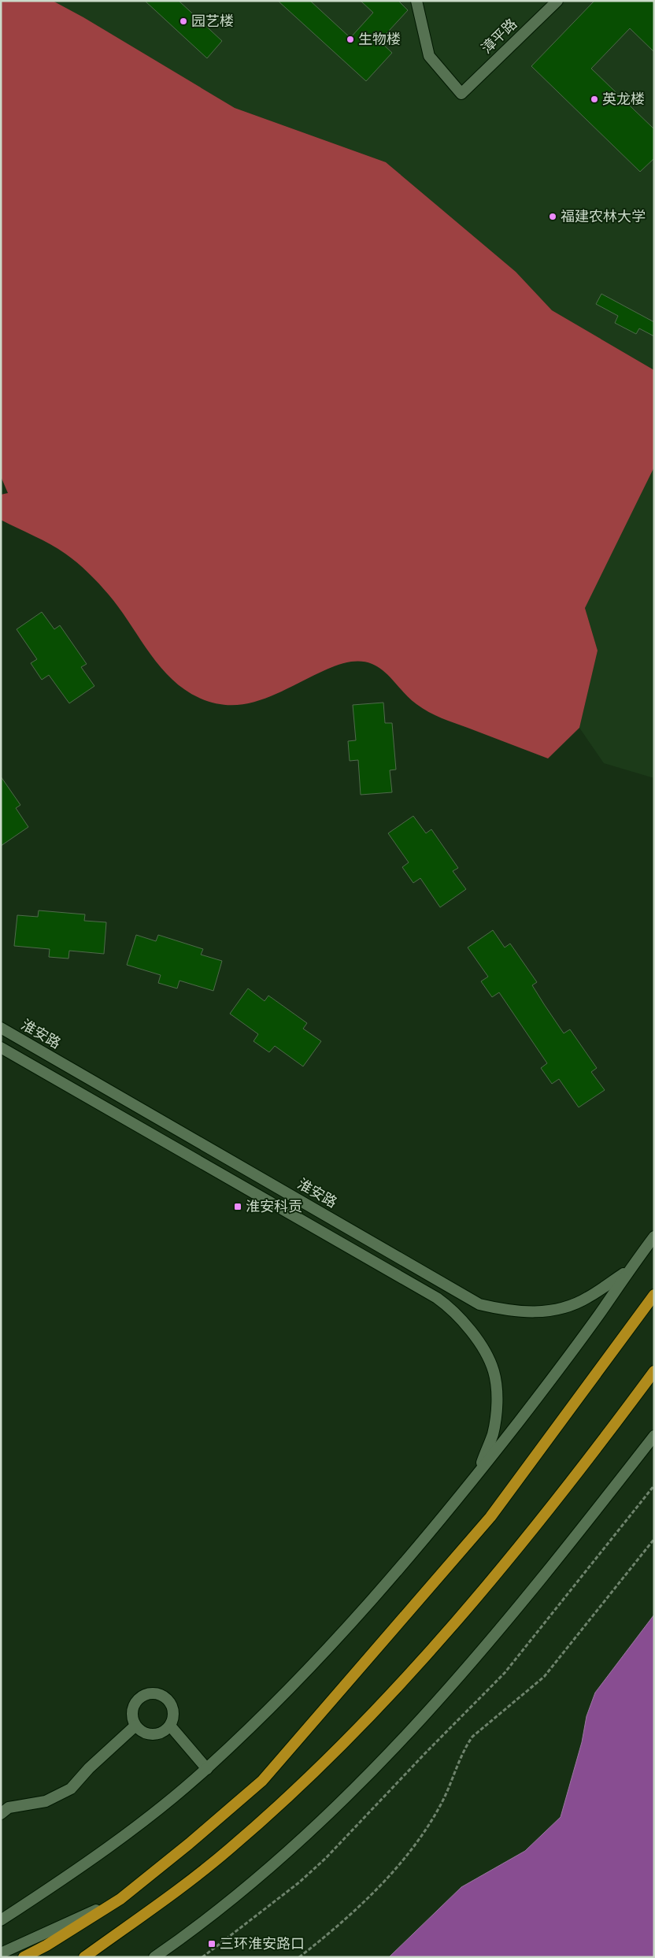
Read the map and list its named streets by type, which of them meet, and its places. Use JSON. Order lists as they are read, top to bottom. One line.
{"streets":{"main road":["漳平路","淮安路"]},"places":{"other":["园艺楼","生物楼","英龙楼","福建农林大学"],"transit":["淮安科贡","三环淮安路口"]}}
